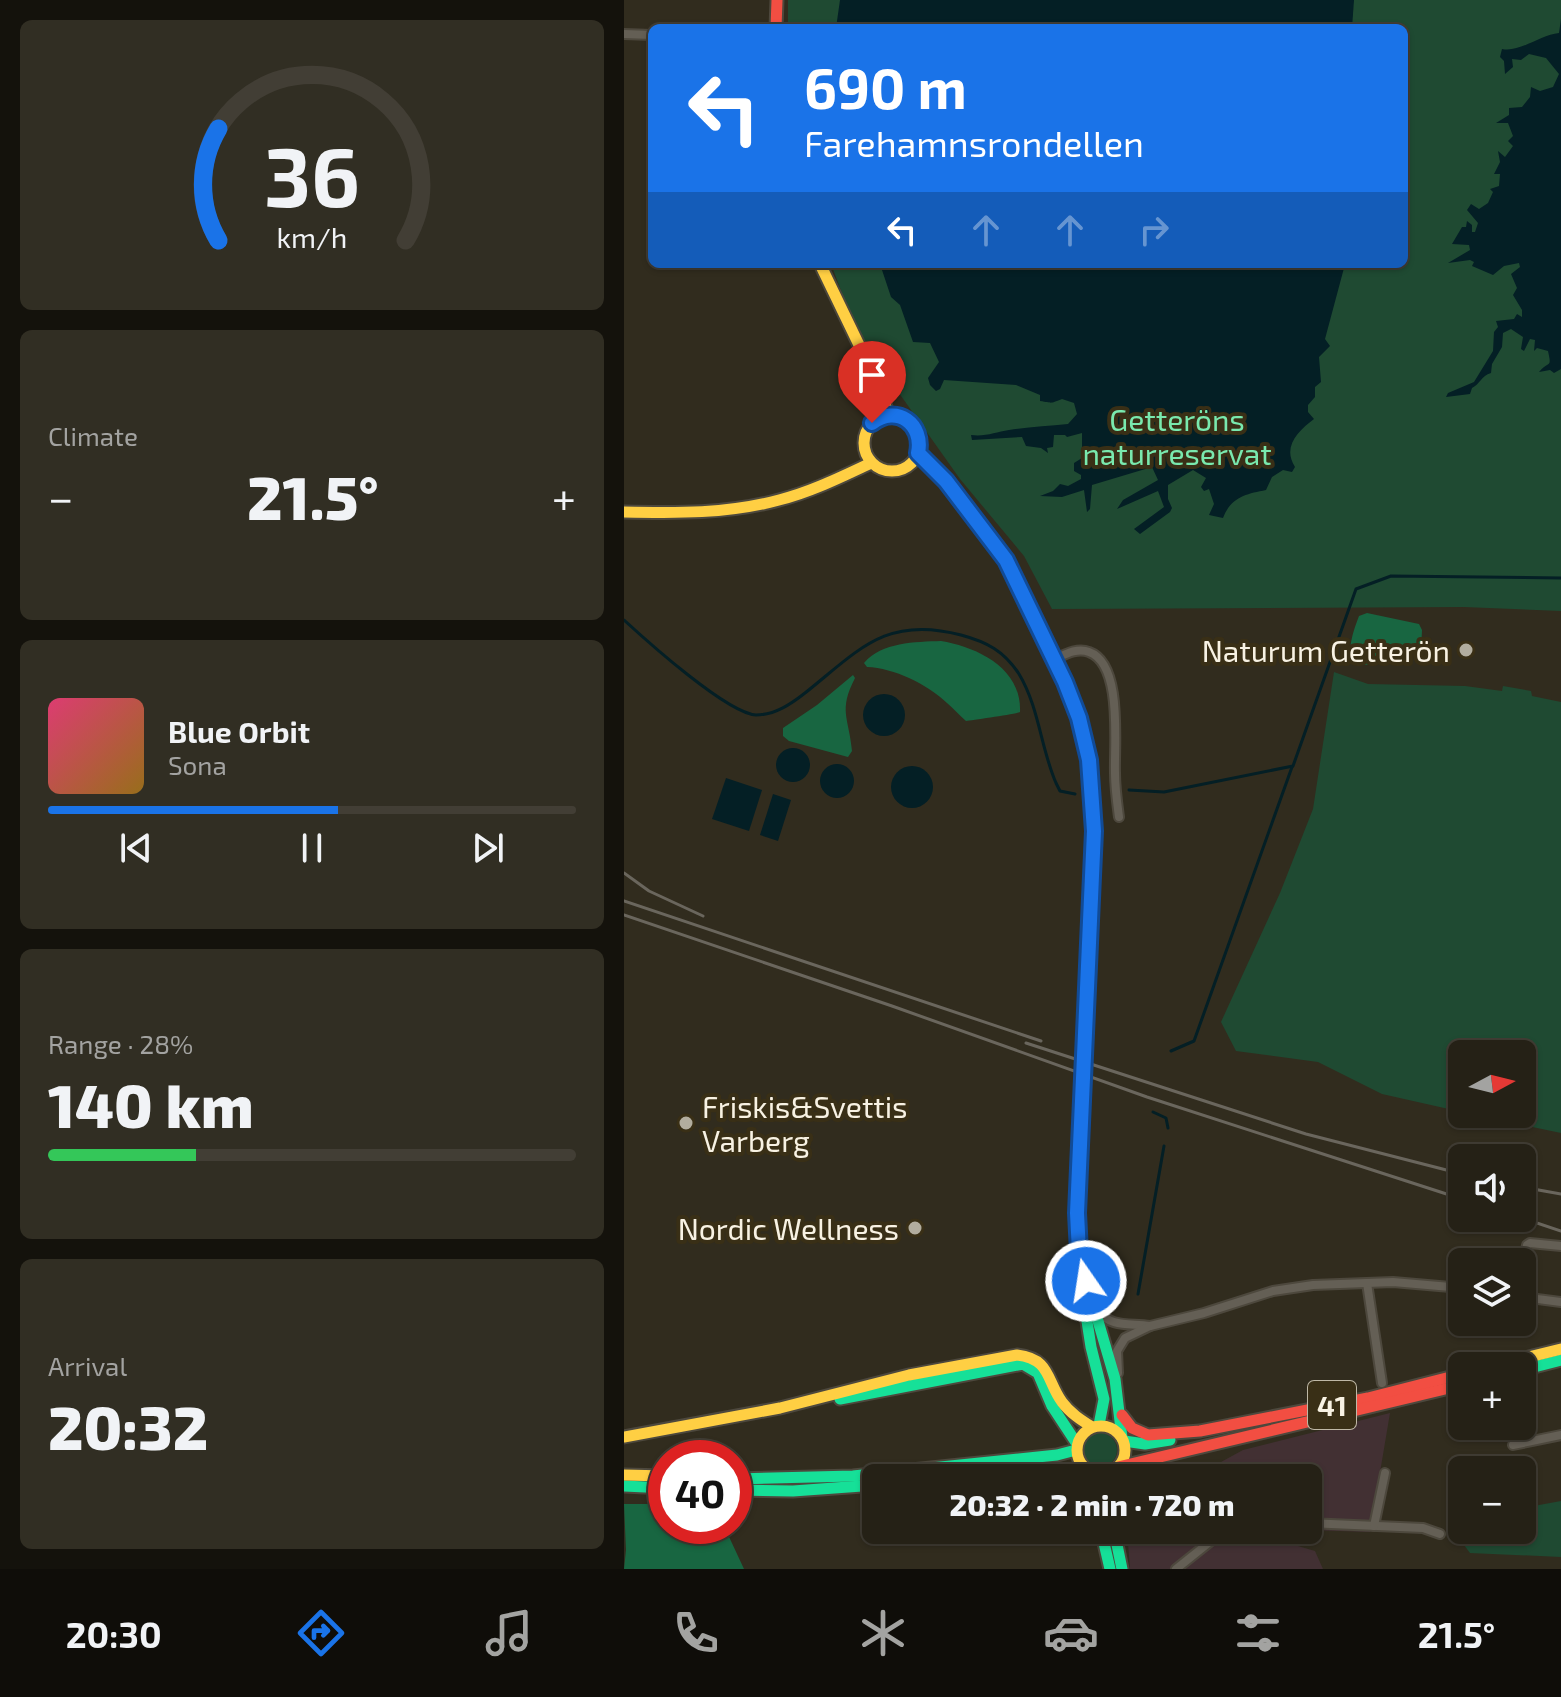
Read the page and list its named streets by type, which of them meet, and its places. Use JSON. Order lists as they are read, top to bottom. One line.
{"streets":{"street":["41"]},"parks":["Getteröns naturreservat"],"places":["Naturum Getterön","Friskis&Svettis Varberg","Nordic Wellness"],"north":"right","page":{"turn":["690 m","Farehamnsrondellen"],"tile":["Climate",["Range · 28%","140 km"],["Arrival","20:32"]],"heat":["−","21.5°","+"],"song":["Blue Orbit","Sona"],"map_buttons":["+","−"],"limit":"40","trip":"20:32 · 2 min · 720 m","tabs":["20:30","21.5°"],"gauge":["36","km/h"]}}
